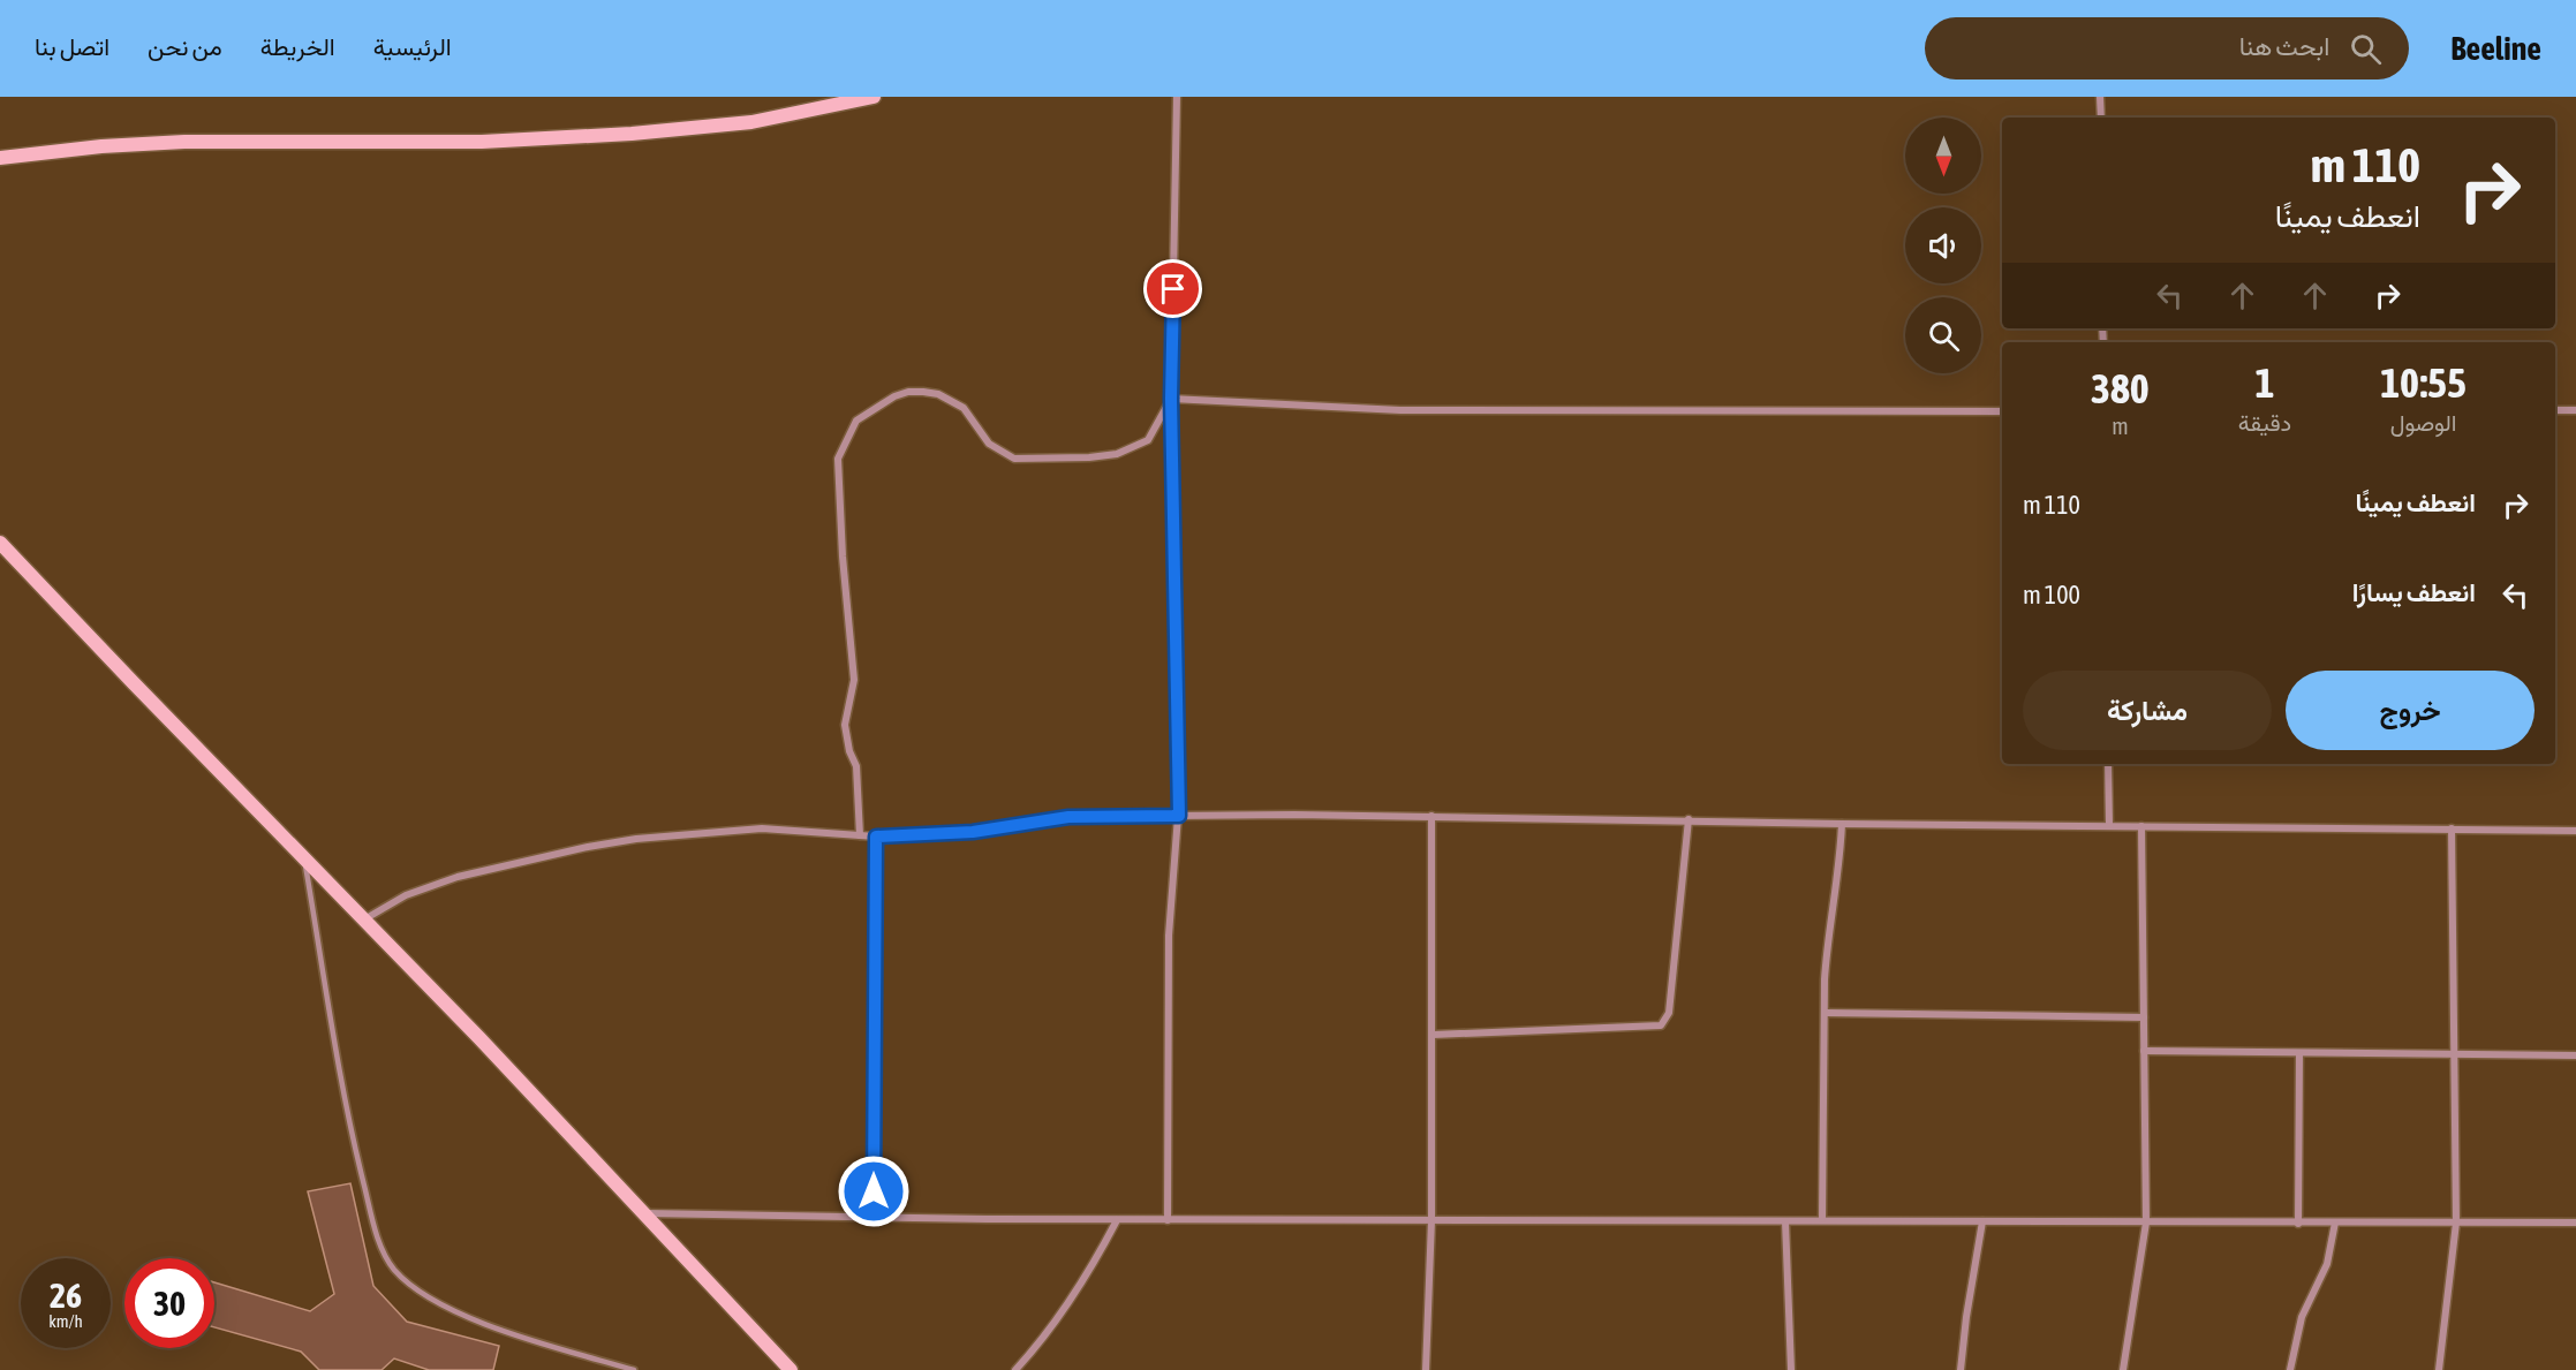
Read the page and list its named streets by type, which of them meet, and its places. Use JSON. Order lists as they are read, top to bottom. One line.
{"north":"bottom","page":{"header":"Beeline","search":"ابحث هنا","nav":["الرئيسية","الخريطة","من نحن","اتصل بنا"],"turn":["110 m","انعطف يمينًا"],"eta":["10:55","الوصول","1","دقيقة","380","m"],"list":[{"name":"انعطف يمينًا","value":"110 m"},{"name":"انعطف يسارًا","value":"100 m"}],"buttons":["خروج","مشاركة"],"speed":"26 km/h","limit":"30"}}
